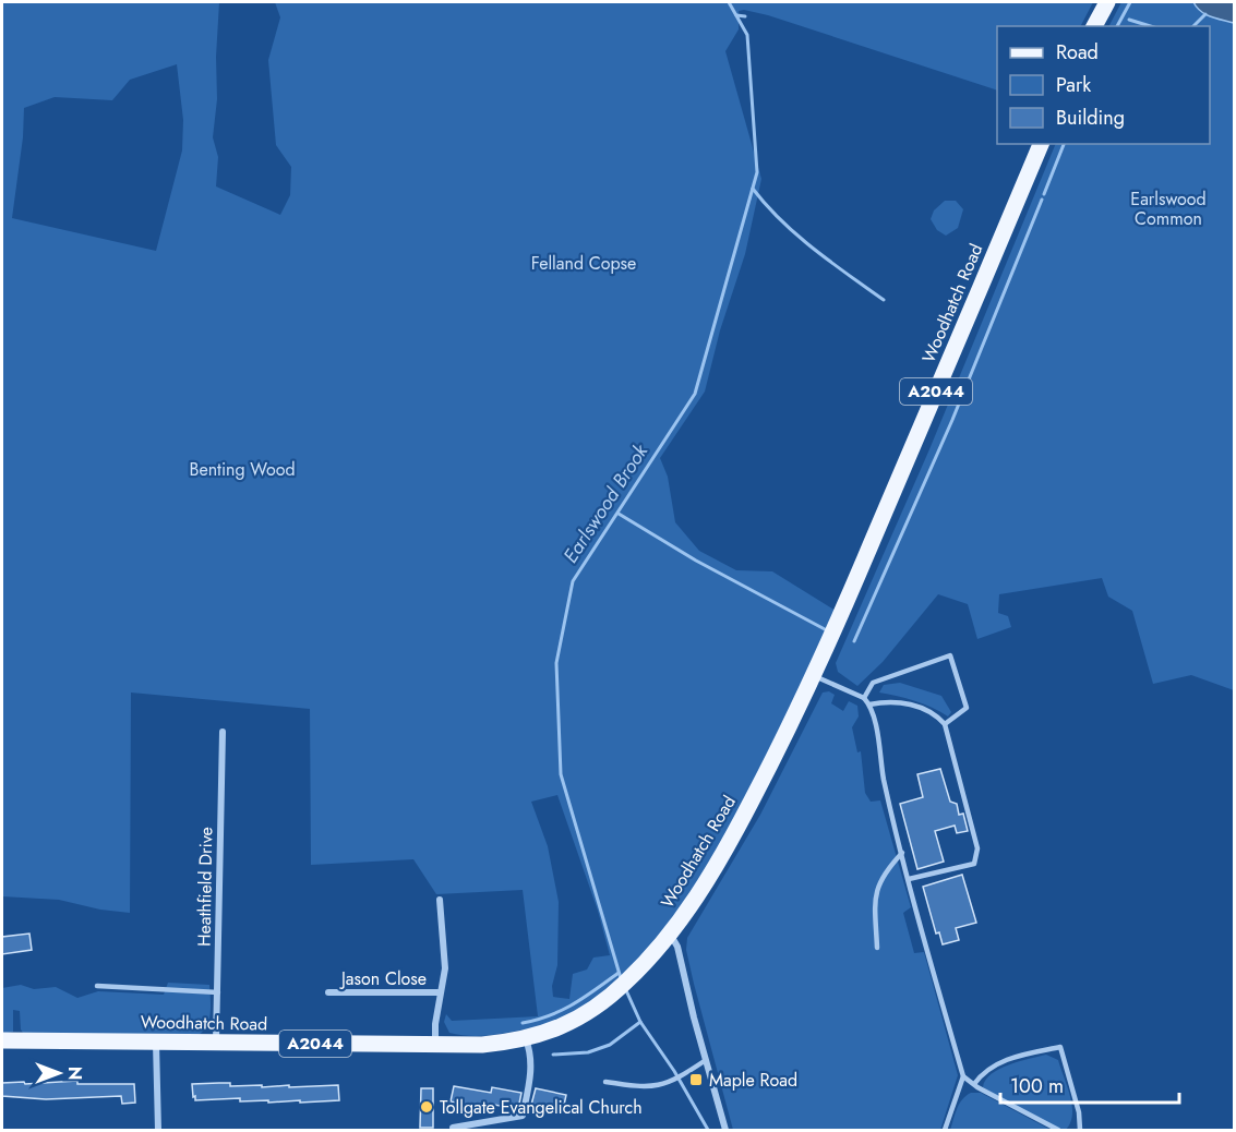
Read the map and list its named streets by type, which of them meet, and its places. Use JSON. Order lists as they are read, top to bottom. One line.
{"streets":{"main road":["Woodhatch Road","A2044"],"street":["Heathfield Drive","Jason Close"]},"crossings":[["Woodhatch Road","Heathfield Drive"],["Woodhatch Road","Jason Close"]],"water":["Earlswood Brook"],"parks":["Earlswood Common","Felland Copse","Benting Wood"],"places":{"transit":["Maple Road"],"other":["Tollgate Evangelical Church"]},"legend":["Road","Park","Building"],"scale_bar":"100 m","north":"right"}
